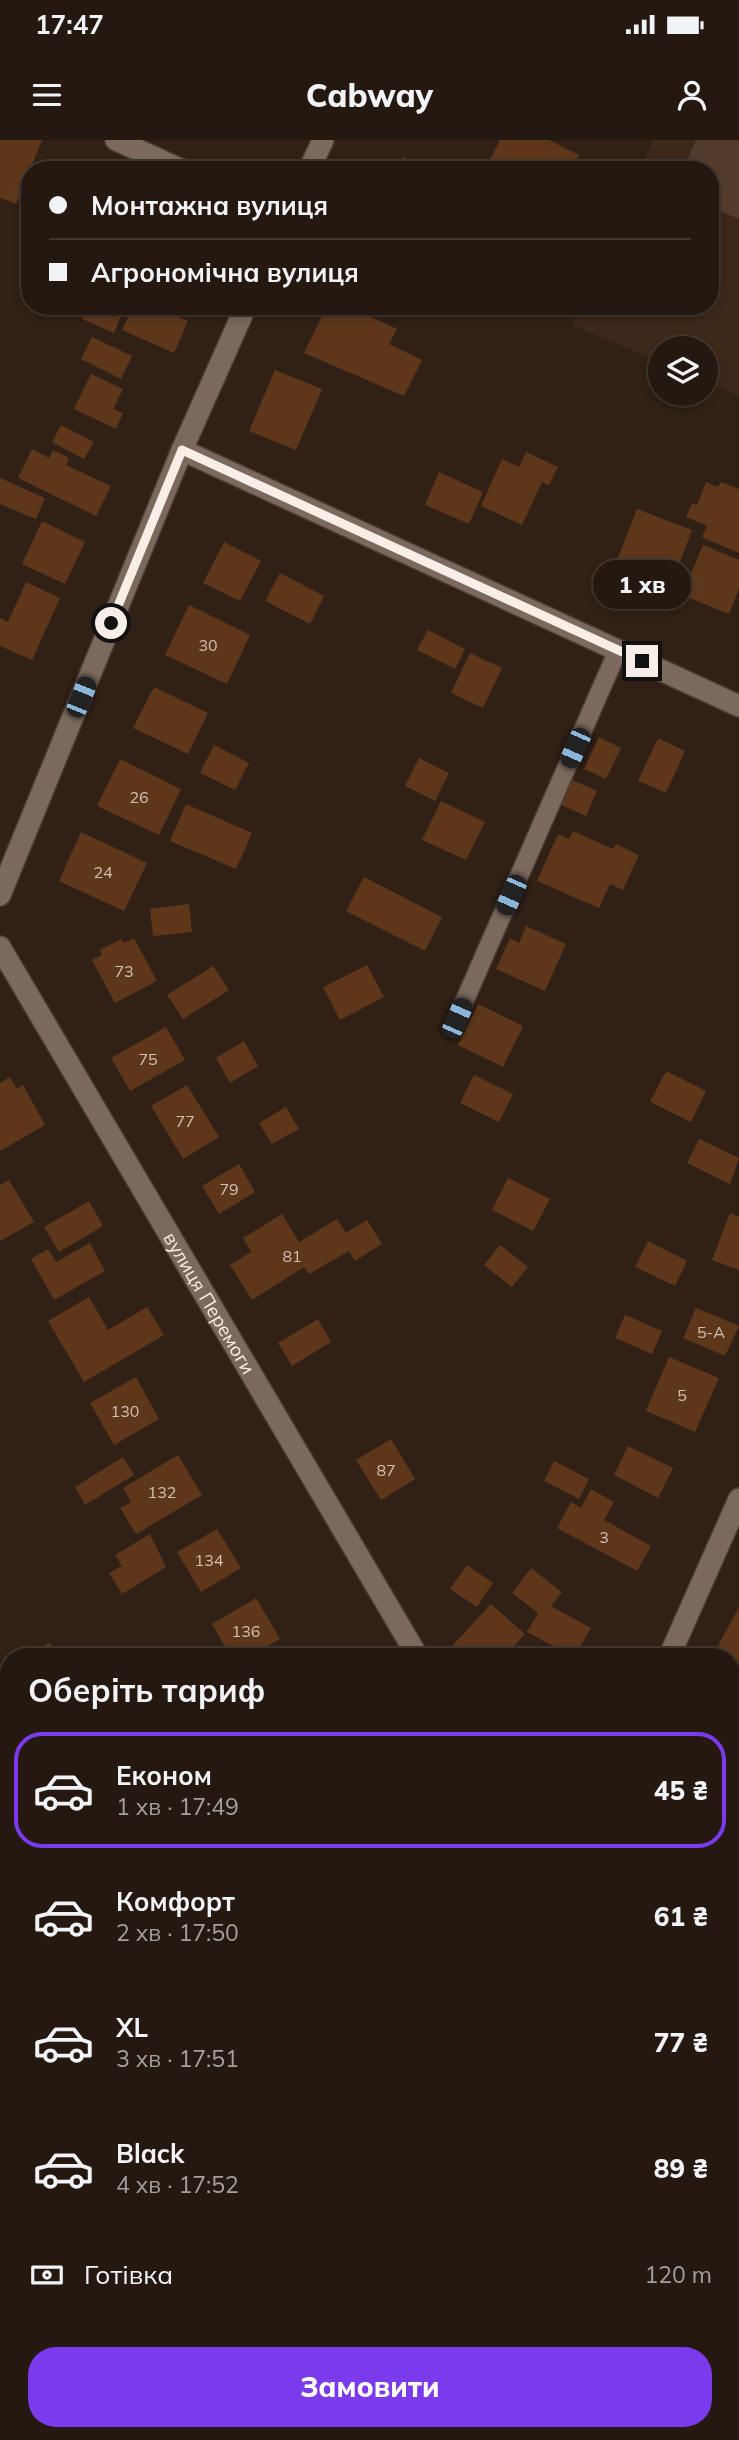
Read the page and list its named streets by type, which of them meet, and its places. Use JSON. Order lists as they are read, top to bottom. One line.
{"streets":{"street":["вулиця Перемоги"]},"house_numbers":["30","26","24","73","75","77","79","81","5-А","5","130","87","132","3","134","136"],"page":{"status":"17:47","header":"Cabway","banner":["Монтажна вулиця","Агрономічна вулиця"],"bubble":"1 хв","heading":"Оберіть тариф","list":[{"name":"Економ","note":"1 хв · 17:49","value":"45 ₴"},{"name":"Комфорт","note":"2 хв · 17:50","value":"61 ₴"},{"name":"XL","note":"3 хв · 17:51","value":"77 ₴"},{"name":"Black","note":"4 хв · 17:52","value":"89 ₴"}],"pay":["Готівка","120 m"],"buttons":"Замовити"}}
